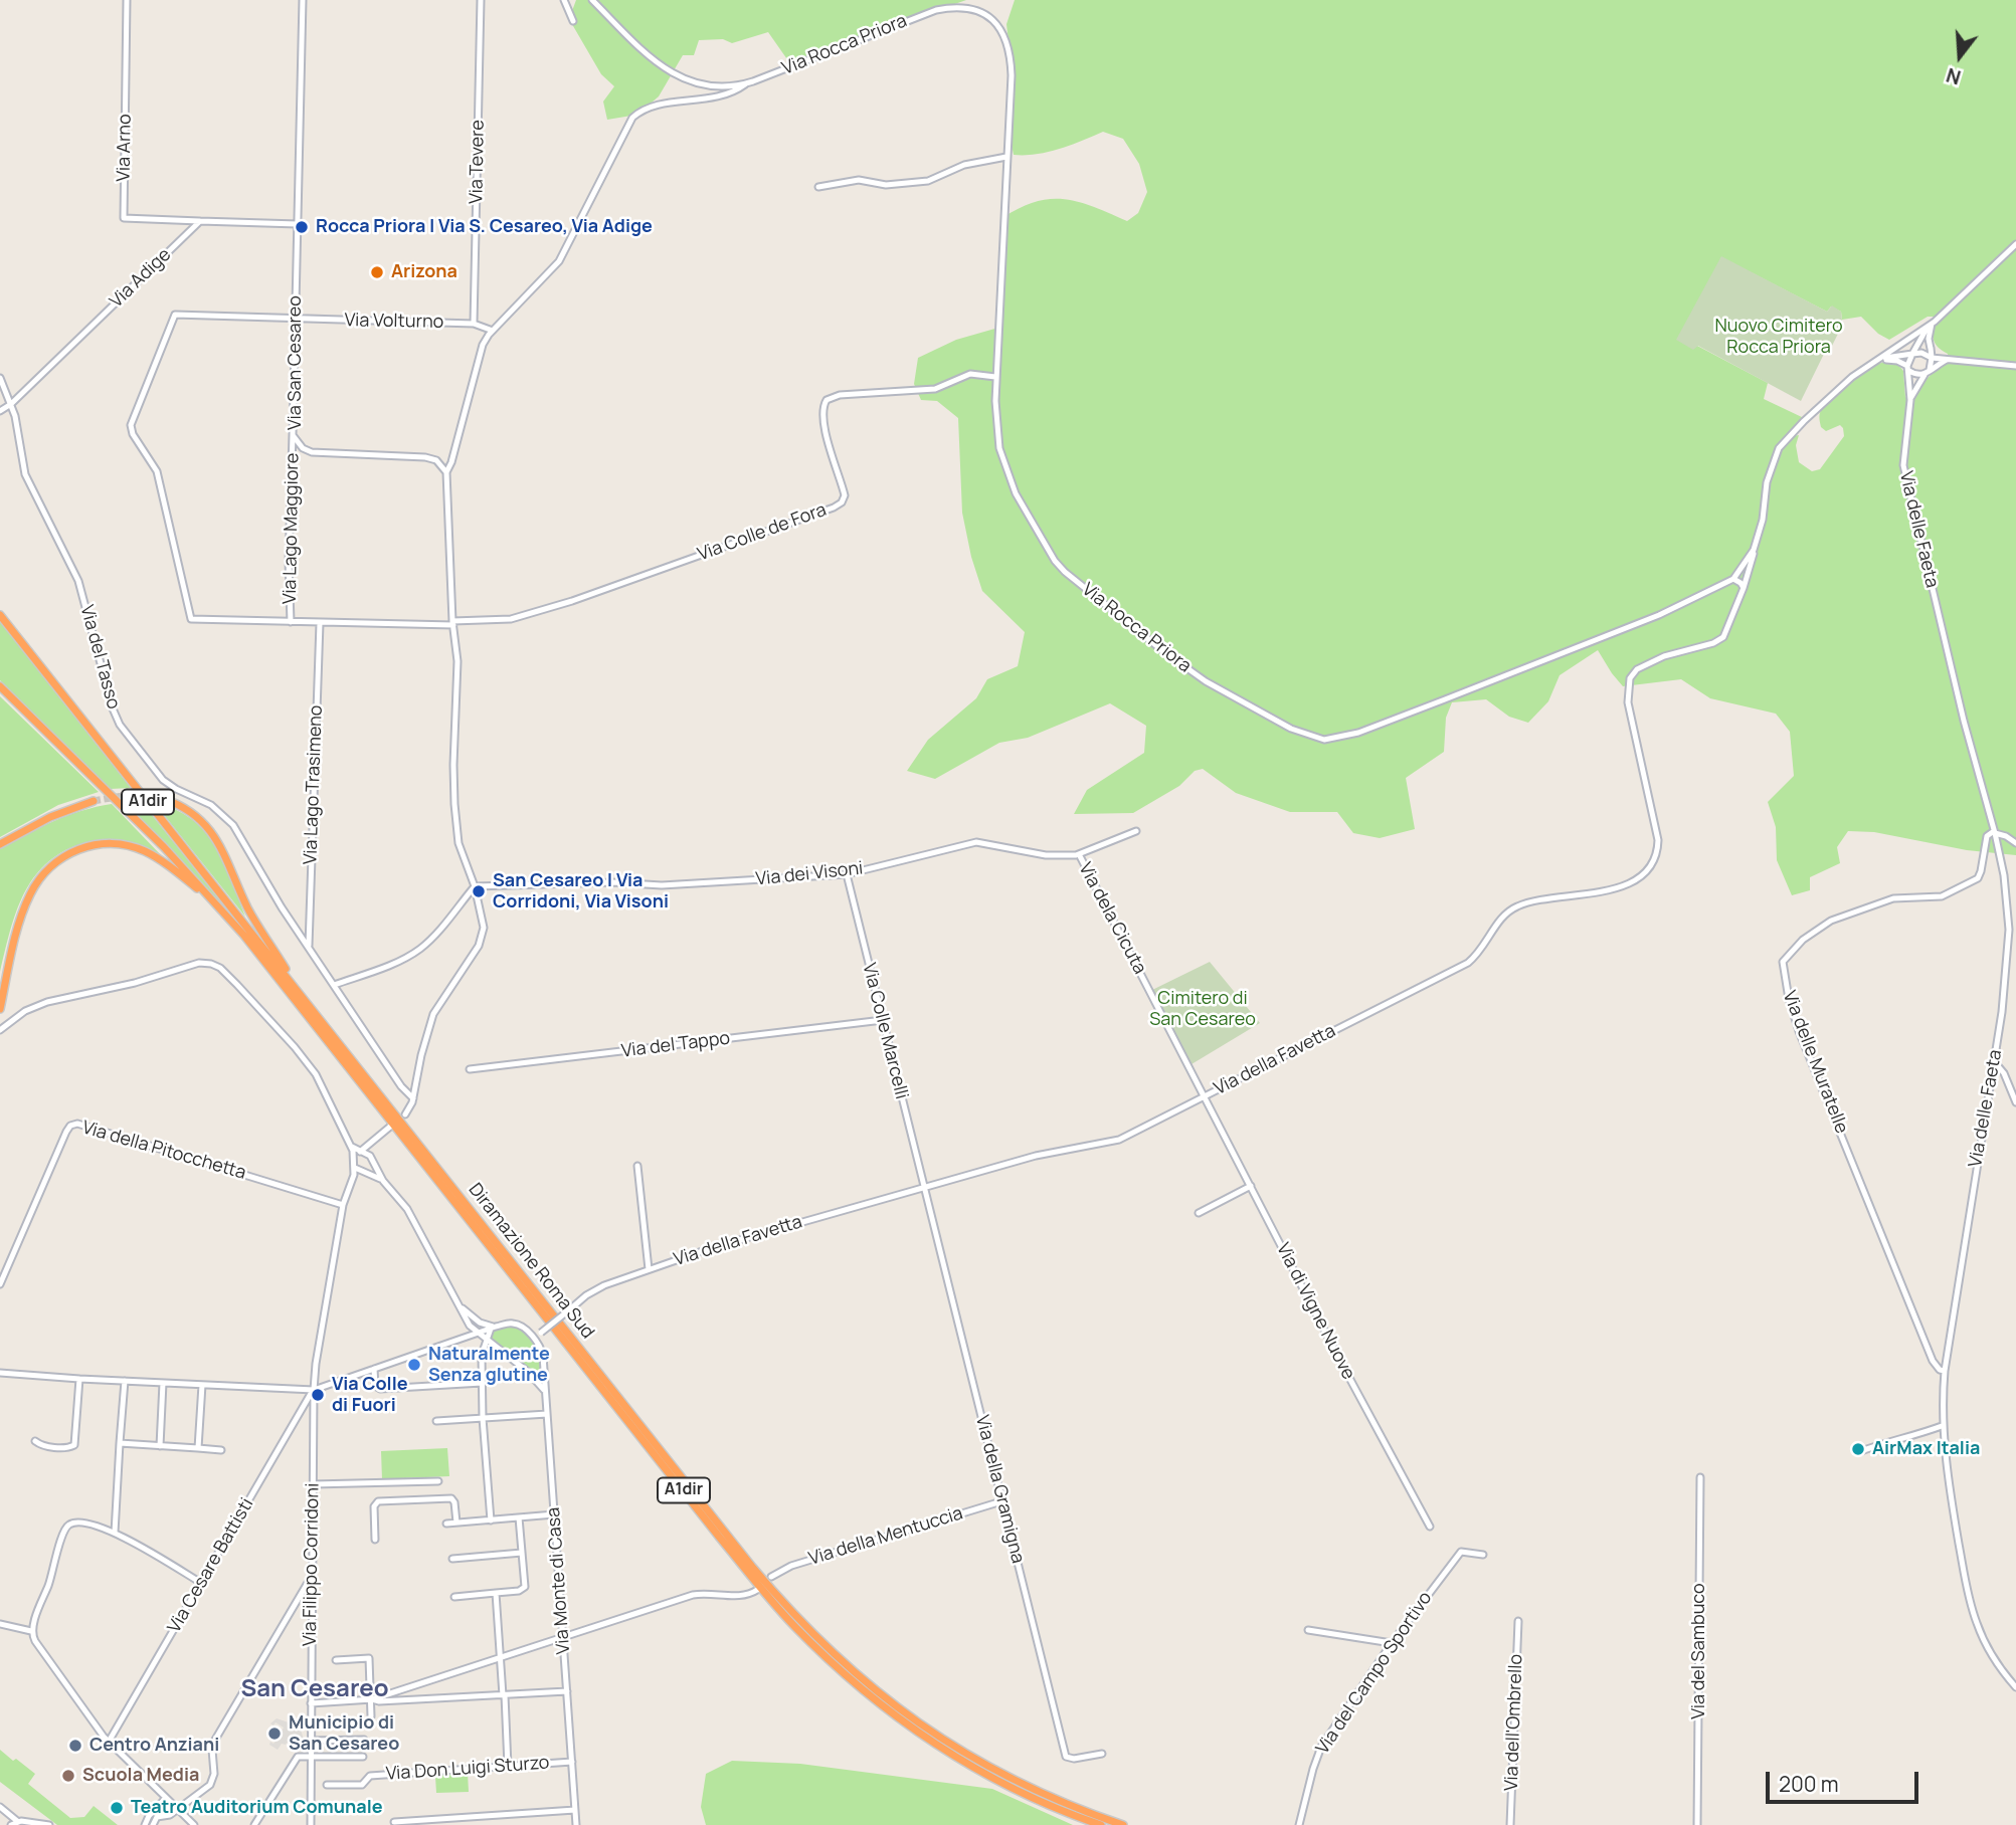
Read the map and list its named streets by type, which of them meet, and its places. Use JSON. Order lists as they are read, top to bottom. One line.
{"streets":{"highway":["A1dir","Diramazione Roma Sud"],"street":["Via Rocca Priora","Via Arno","Via Tevere","Via Adige","Via Volturno","Via San Cesareo","Via Lago Maggiore","Via delle Faeta","Via Colle de Fora","Via del Tasso","Via Lago Trasimeno","Via dei Visoni","Via dela Cicuta","Via Colle Marcelli","Via del Tappo","Via della Favetta","Via delle Muratelle","Via della Pitocchetta","Via di Vigne Nuove","Via della Gramigna","Via della Mentuccia","Via Filippo Corridoni","Via Cesare Battisti","Via Monte di Casa","Via del Sambuco","Via del Campo Sportivo","Via dell'Ombrello","Via Don Luigi Sturzo"]},"crossings":[["Via Rocca Priora","Via Volturno"],["Via Rocca Priora","Via San Cesareo"],["Via Rocca Priora","Via Colle de Fora"],["Via Arno","Via Adige"],["Via Tevere","Via Volturno"],["Via Adige","Via del Tasso"],["Via Volturno","Via San Cesareo"],["Via Volturno","Via Lago Maggiore"],["Via San Cesareo","Via Lago Maggiore"],["Via delle Faeta","Via delle Muratelle"],["Via del Tasso","Via Lago Trasimeno"],["A1dir","Diramazione Roma Sud"],["Via dei Visoni","Via dela Cicuta"],["Via dei Visoni","Via Colle Marcelli"],["Via dela Cicuta","Via della Favetta"],["Via dela Cicuta","Via di Vigne Nuove"],["Via Colle Marcelli","Via del Tappo"],["Via Colle Marcelli","Via della Favetta"],["Via Colle Marcelli","Via della Gramigna"],["Via della Favetta","Via di Vigne Nuove"],["Via della Favetta","Via della Gramigna"],["Via della Favetta","Via Monte di Casa"],["Via della Gramigna","Via della Mentuccia"],["Via Filippo Corridoni","Via Cesare Battisti"],["Via Monte di Casa","Via Don Luigi Sturzo"]],"districts":["San Cesareo"],"parks":["Nuovo Cimitero Rocca Priora","Cimitero di San Cesareo"],"places":["Rocca Priora | Via S. Cesareo, Via Adige","Arizona","San Cesareo | Via Corridoni, Via Visoni","Naturalmente Senza glutine","Via Colle di Fuori","AirMax Italia","Municipio di San Cesareo","Centro Anziani","Scuola Media","Teatro Auditorium Comunale"],"scale_bar":"200 m","north":"bottom"}
